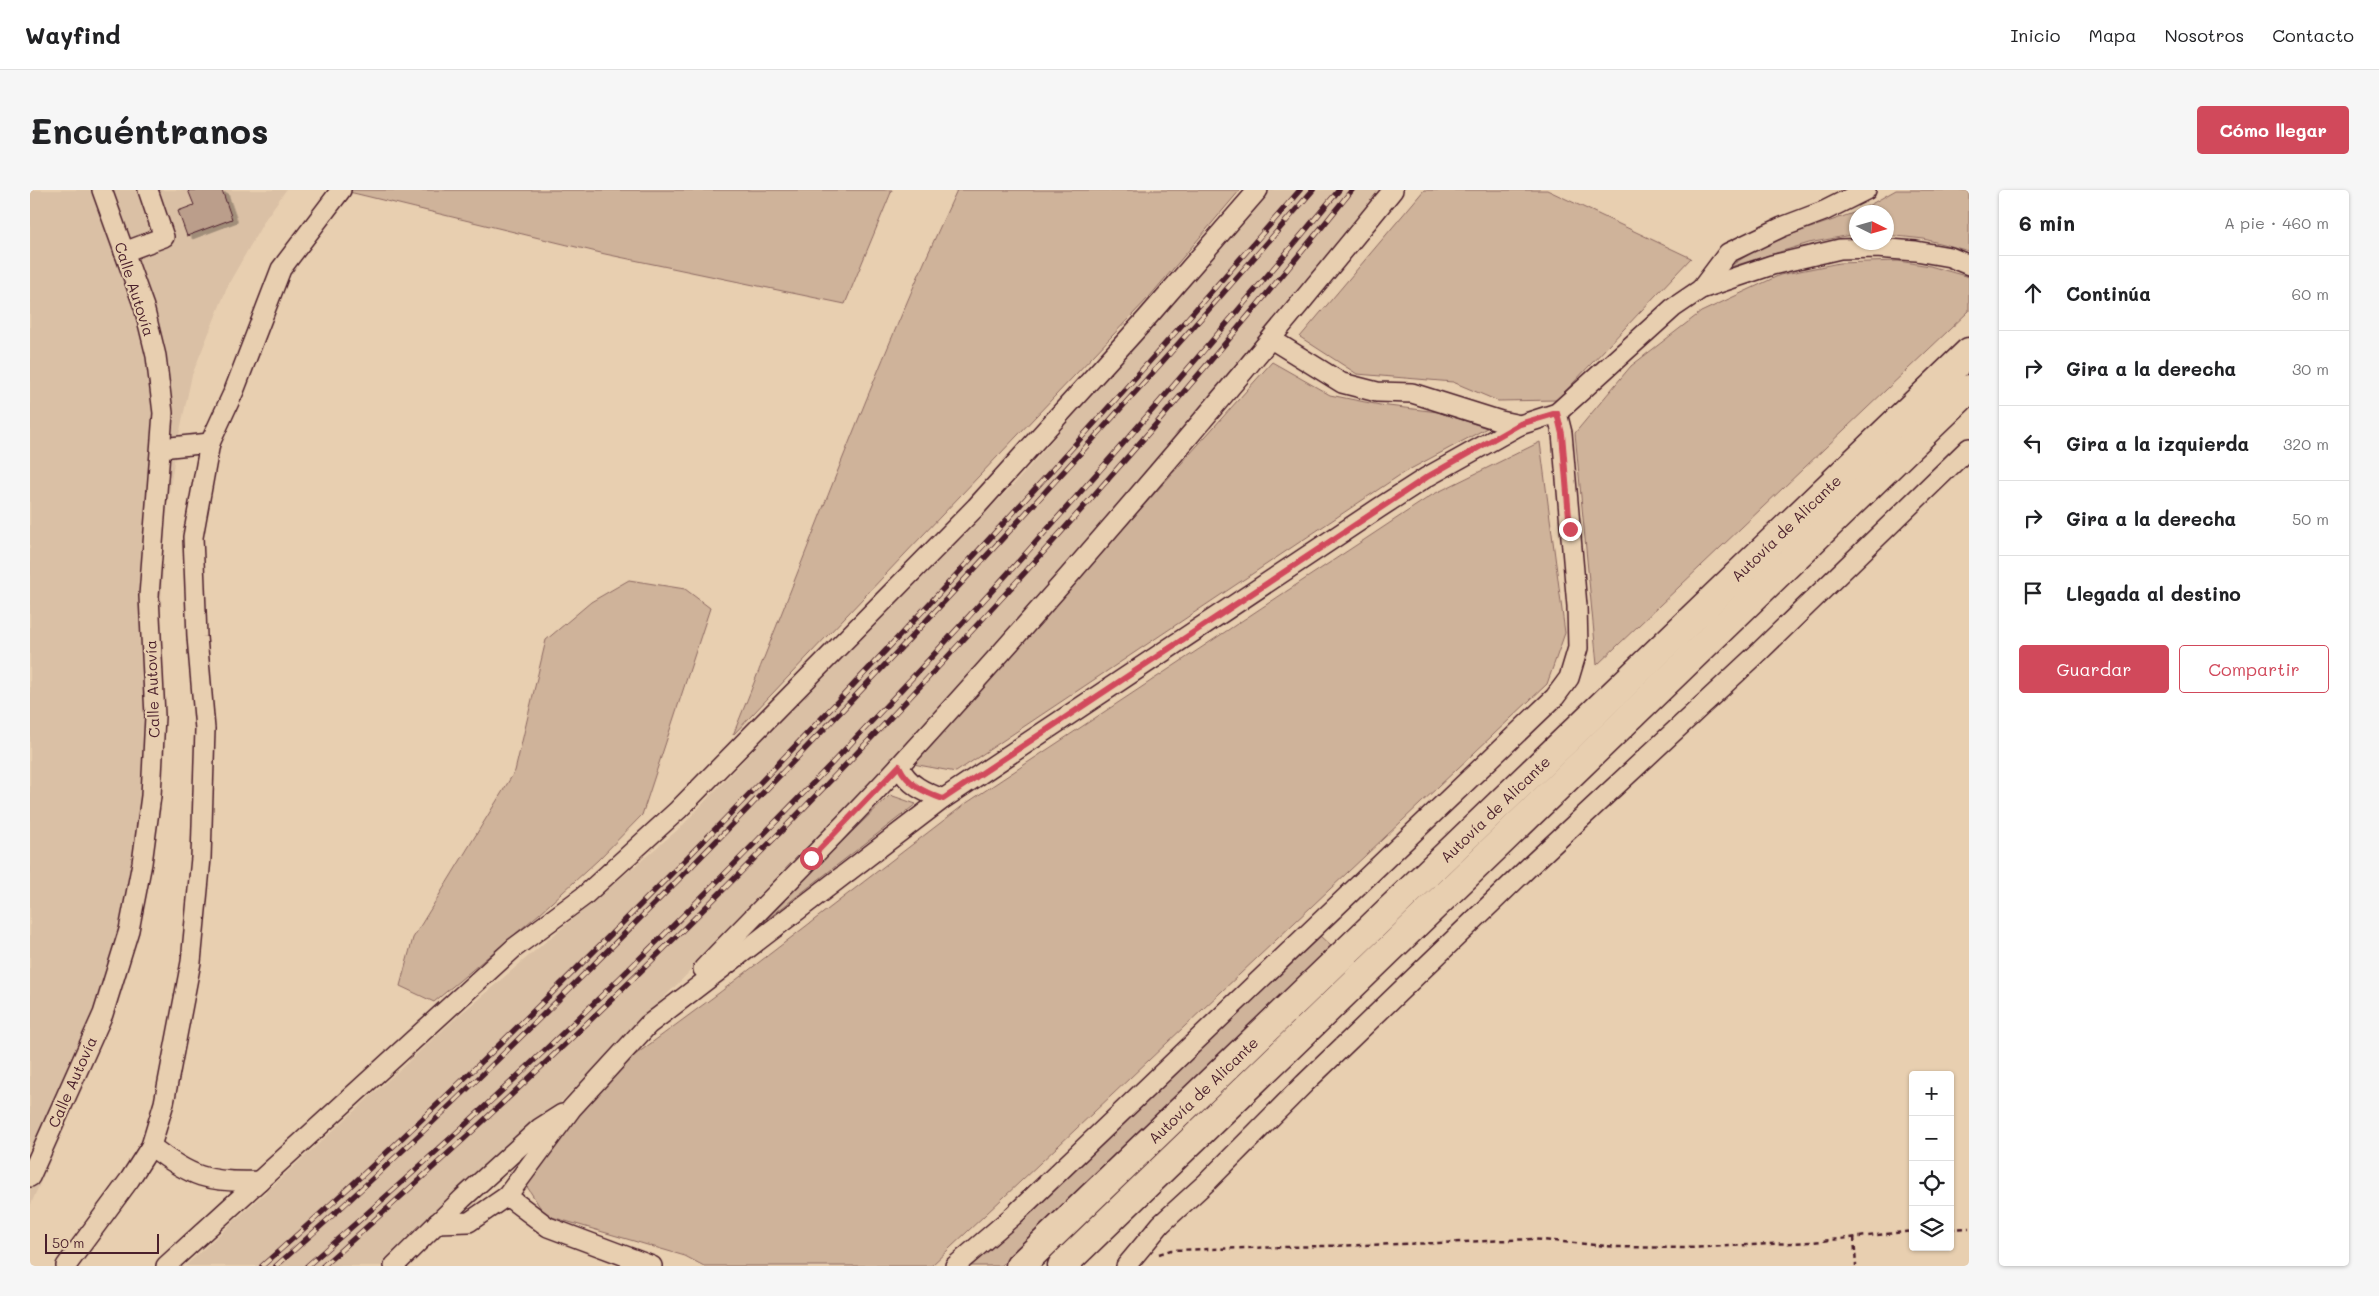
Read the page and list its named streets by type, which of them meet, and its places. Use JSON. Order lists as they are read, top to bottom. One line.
{"streets":{"highway":["Autovía de Alicante"],"street":["Calle Autovía"]},"scale_bar":"50 m","north":"right","page":{"header":"Wayfind","nav":["Inicio","Mapa","Nosotros","Contacto"],"buttons":["Cómo llegar",["Guardar","Compartir"]],"title":"Encuéntranos","heading":["6 min","A pie · 460 m"],"list":[["Continúa","60 m"],["Gira a la derecha","30 m"],["Gira a la izquierda","320 m"],["Gira a la derecha","50 m"],"Llegada al destino"],"map_buttons":["+","−"],"scale":"50 m"}}
